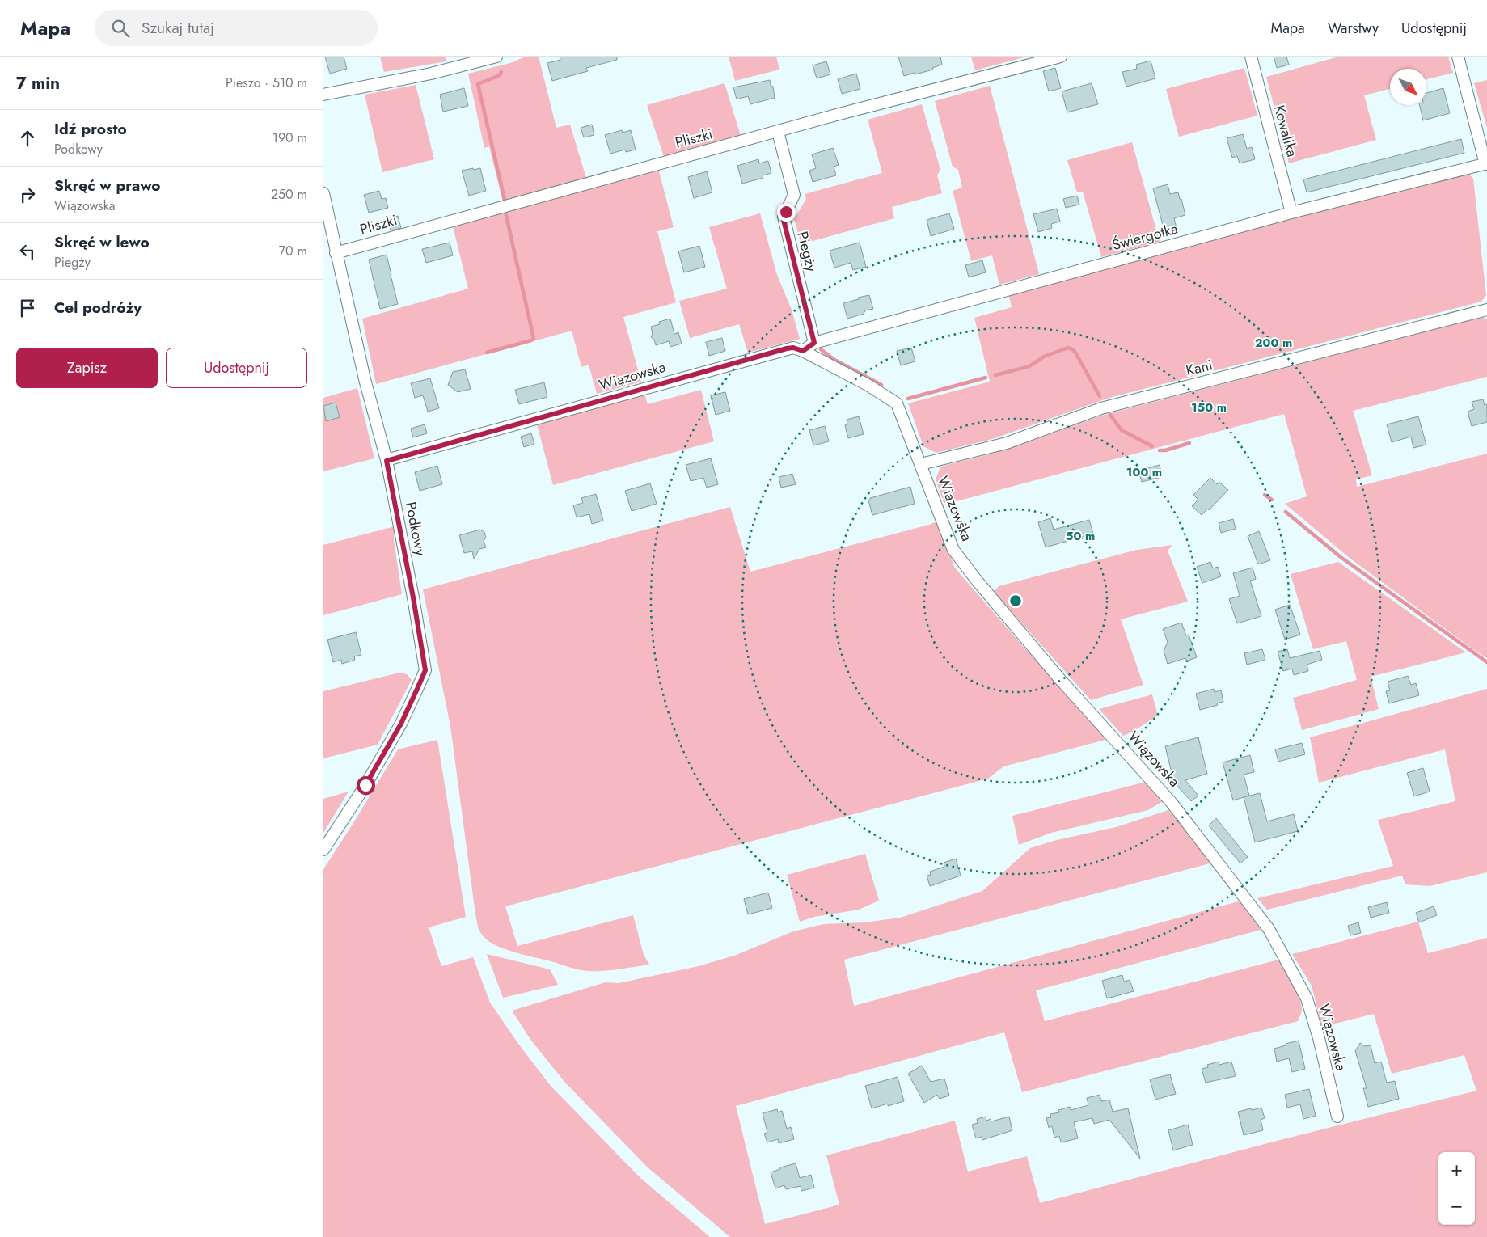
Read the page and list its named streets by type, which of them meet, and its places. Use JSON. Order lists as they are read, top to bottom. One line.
{"streets":{"street":["Kowalika","Pliszki","Świergotka","Piegży","Kani","Wiązowska","Podkowy"]},"crossings":[["Kowalika","Świergotka"],["Pliszki","Piegży"],["Pliszki","Podkowy"],["Świergotka","Piegży"],["Kani","Wiązowska"],["Wiązowska","Podkowy"]],"north":"bottom right","page":{"header":"Mapa","search":"Szukaj tutaj","nav":["Mapa","Warstwy","Udostępnij"],"heading":["7 min","Pieszo · 510 m"],"list":[["Idź prosto","Podkowy","190 m"],["Skręć w prawo","Wiązowska","250 m"],["Skręć w lewo","Piegży","70 m"],"Cel podróży"],"buttons":["Zapisz","Udostępnij"],"map_buttons":["+","−"]},"rings":["200 m","150 m","100 m","50 m"]}
